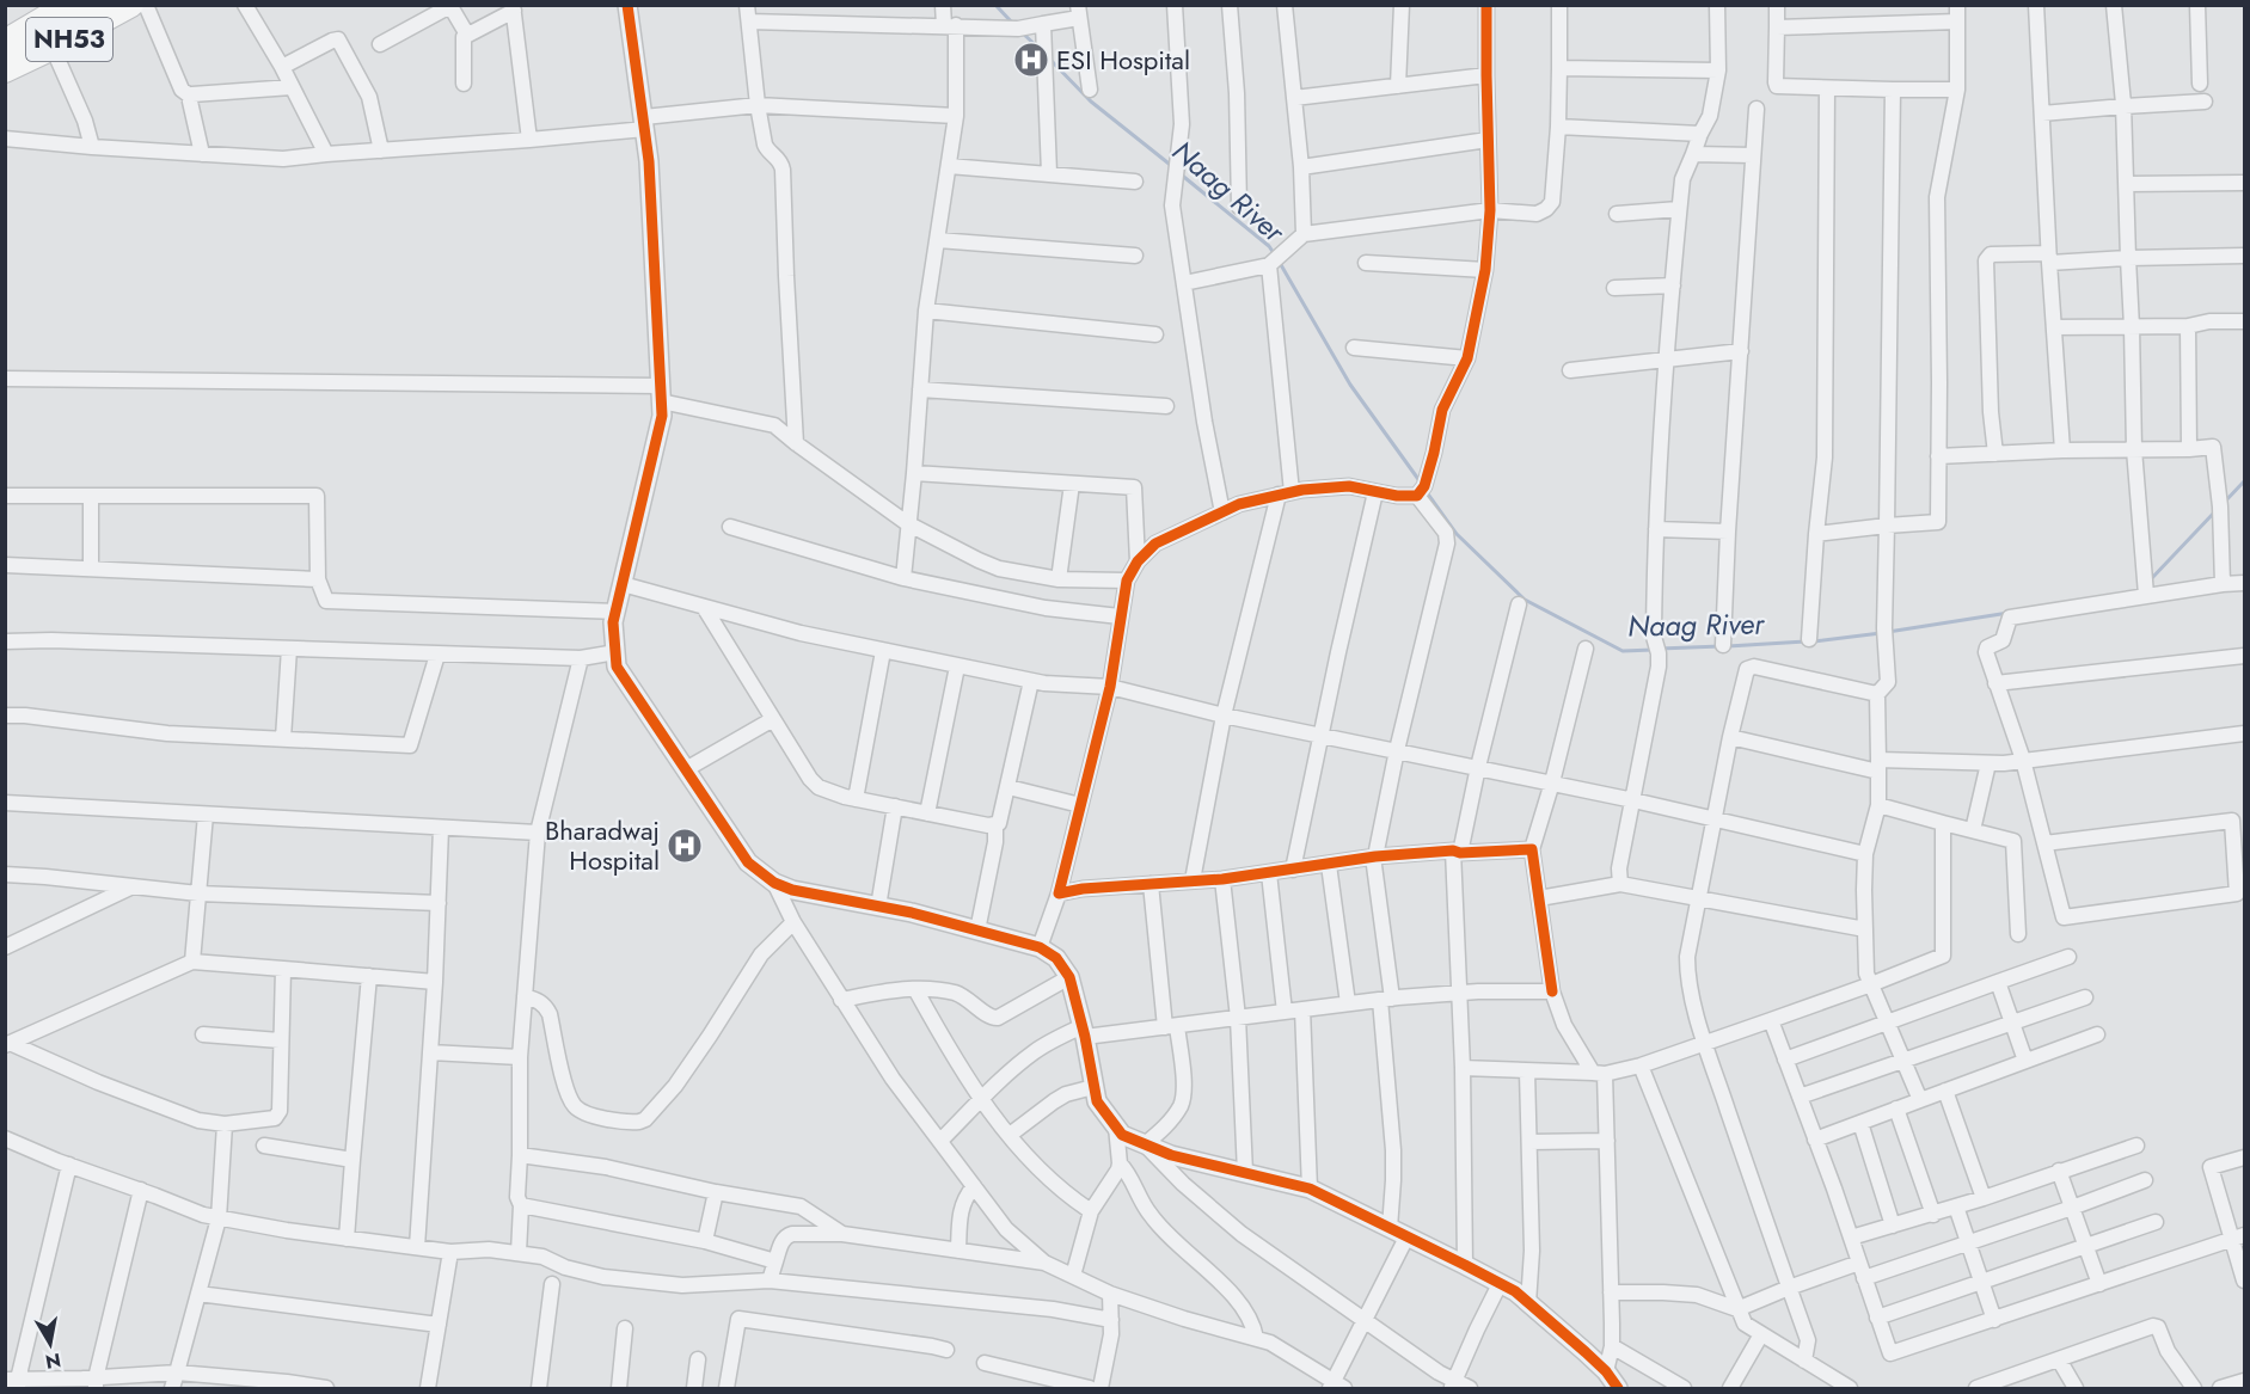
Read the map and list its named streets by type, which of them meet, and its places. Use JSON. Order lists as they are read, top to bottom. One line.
{"streets":{"main road":["NH53"]},"water":["Naag River"],"places":{"hospital":["ESI Hospital","Bharadwaj Hospital"]},"north":"bottom"}
